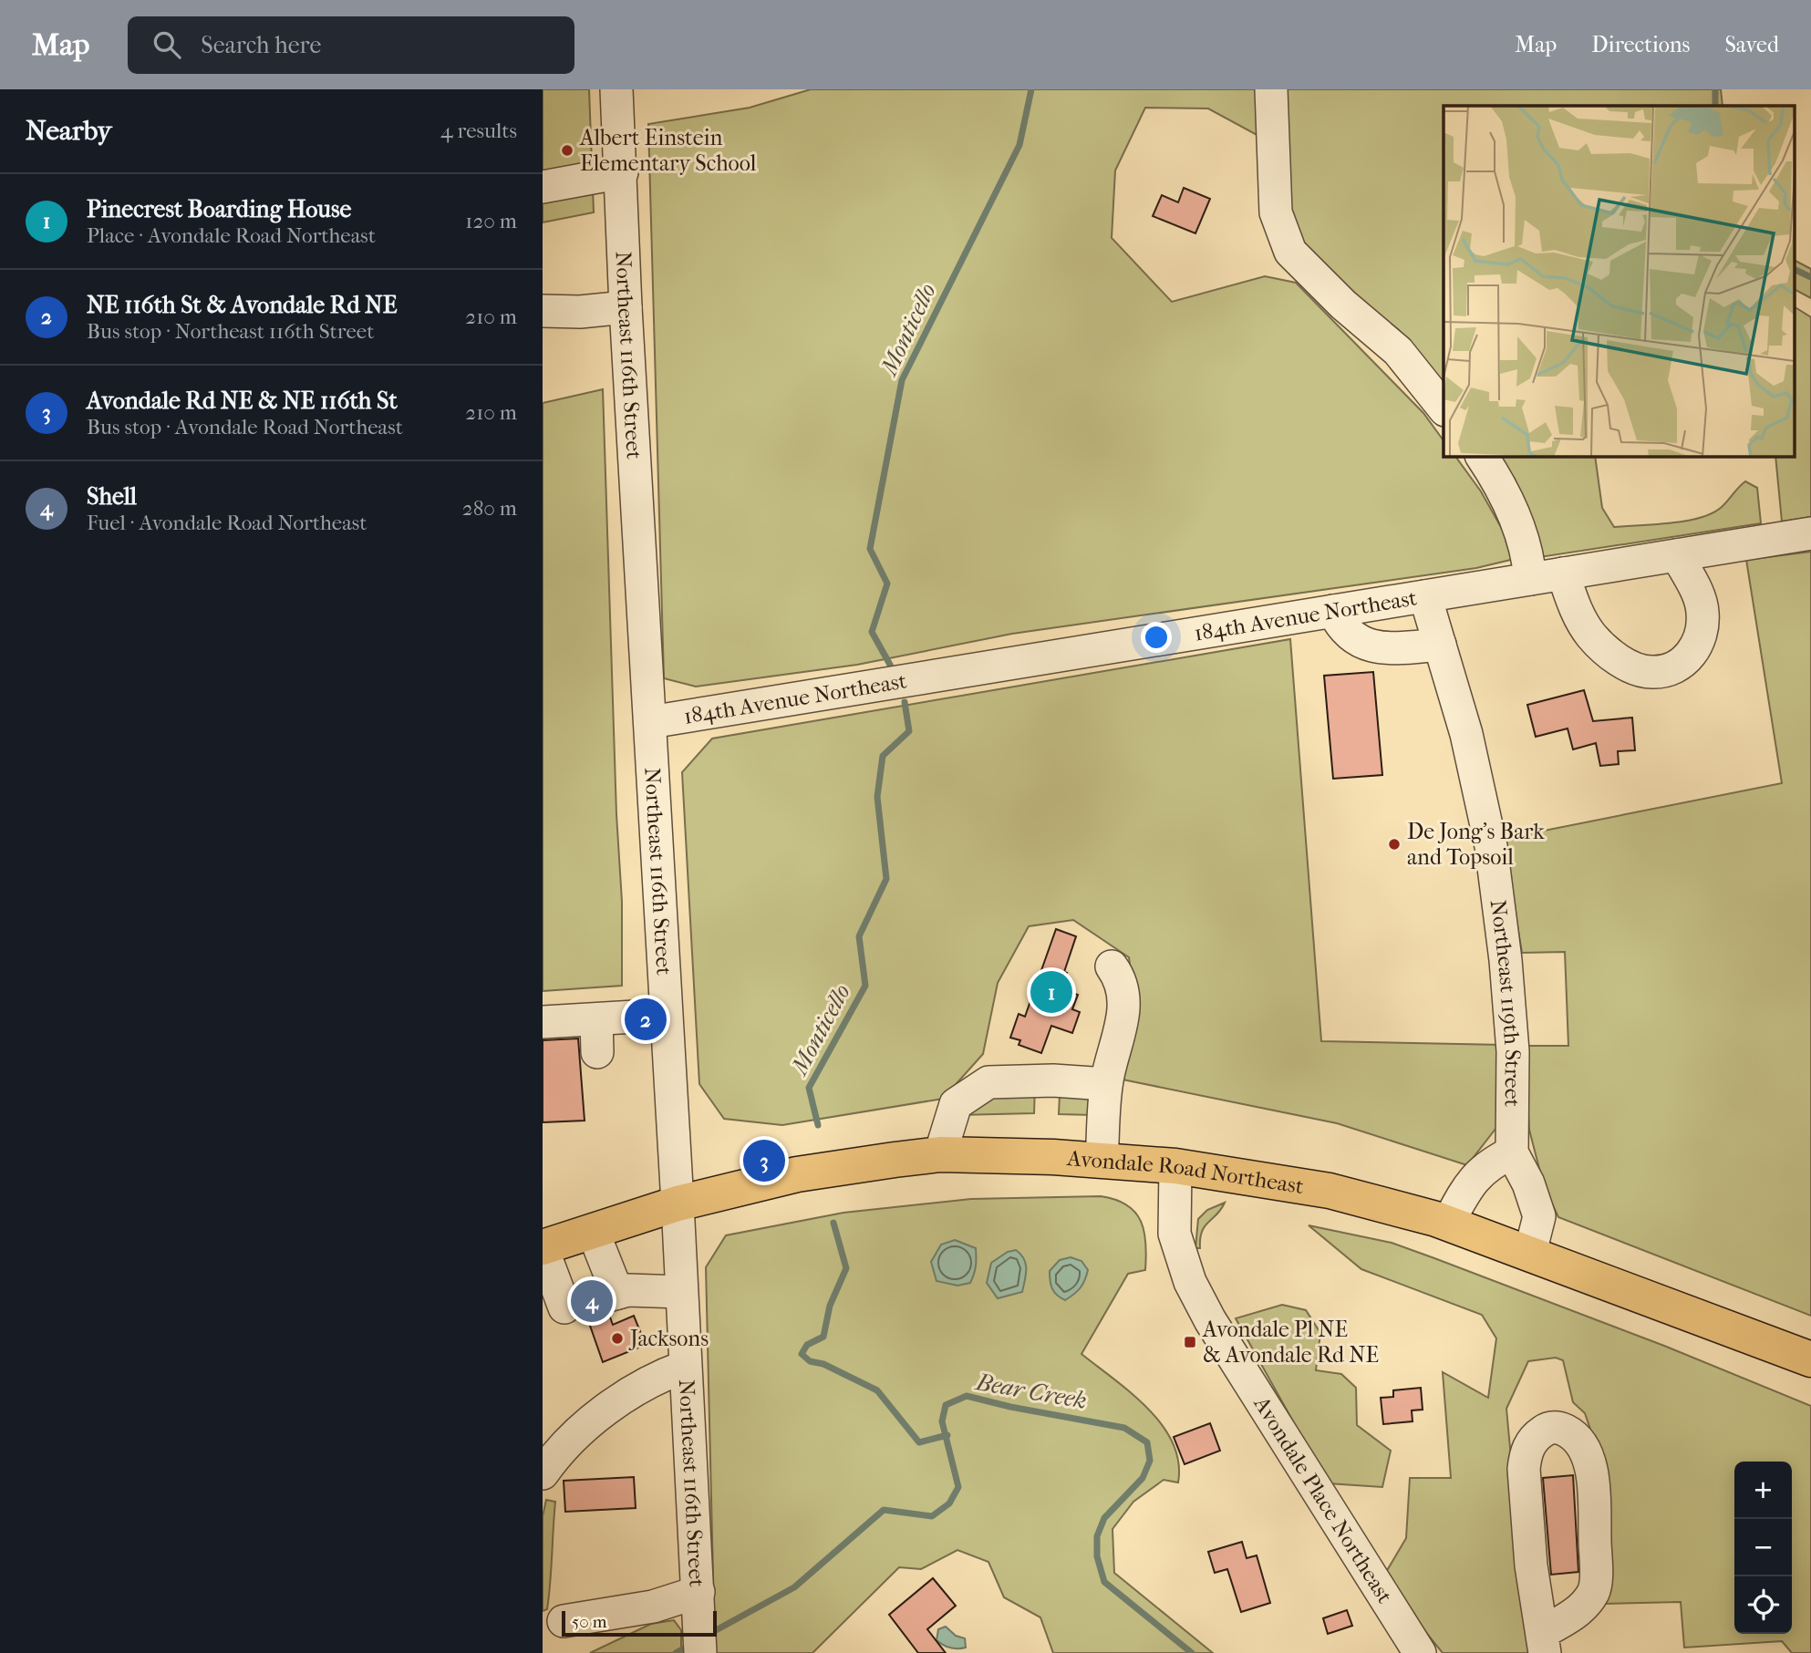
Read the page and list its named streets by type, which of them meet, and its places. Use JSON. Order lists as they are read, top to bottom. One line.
{"streets":{"main road":["Avondale Road Northeast"],"street":["Northeast 116th Street","184th Avenue Northeast","Northeast 119th Street","Avondale Place Northeast"]},"crossings":[["Northeast 116th Street","184th Avenue Northeast"],["Northeast 116th Street","Avondale Road Northeast"],["184th Avenue Northeast","Northeast 119th Street"],["Northeast 119th Street","Avondale Road Northeast"],["Avondale Road Northeast","Avondale Place Northeast"]],"water":["Monticello","Bear Creek"],"places":{"other":["Albert Einstein Elementary School","De Jong's Bark and Topsoil","Jacksons"],"transit":["Avondale Pl NE & Avondale Rd NE"]},"scale_bar":"50 m","page":{"header":"Map","search":"Search here","nav":["Map","Directions","Saved"],"heading":["Nearby","4 results"],"list":[{"mark":"1","name":"Pinecrest Boarding House","note":"Place · Avondale Road Northeast","value":"120 m"},{"mark":"2","name":"NE 116th St & Avondale Rd NE","note":"Bus stop · Northeast 116th Street","value":"210 m"},{"mark":"3","name":"Avondale Rd NE & NE 116th St","note":"Bus stop · Avondale Road Northeast","value":"210 m"},{"mark":"4","name":"Shell","note":"Fuel · Avondale Road Northeast","value":"280 m"}],"pins":["1","2","3","4"],"map_buttons":["+","−"],"scale":"50 m"}}
